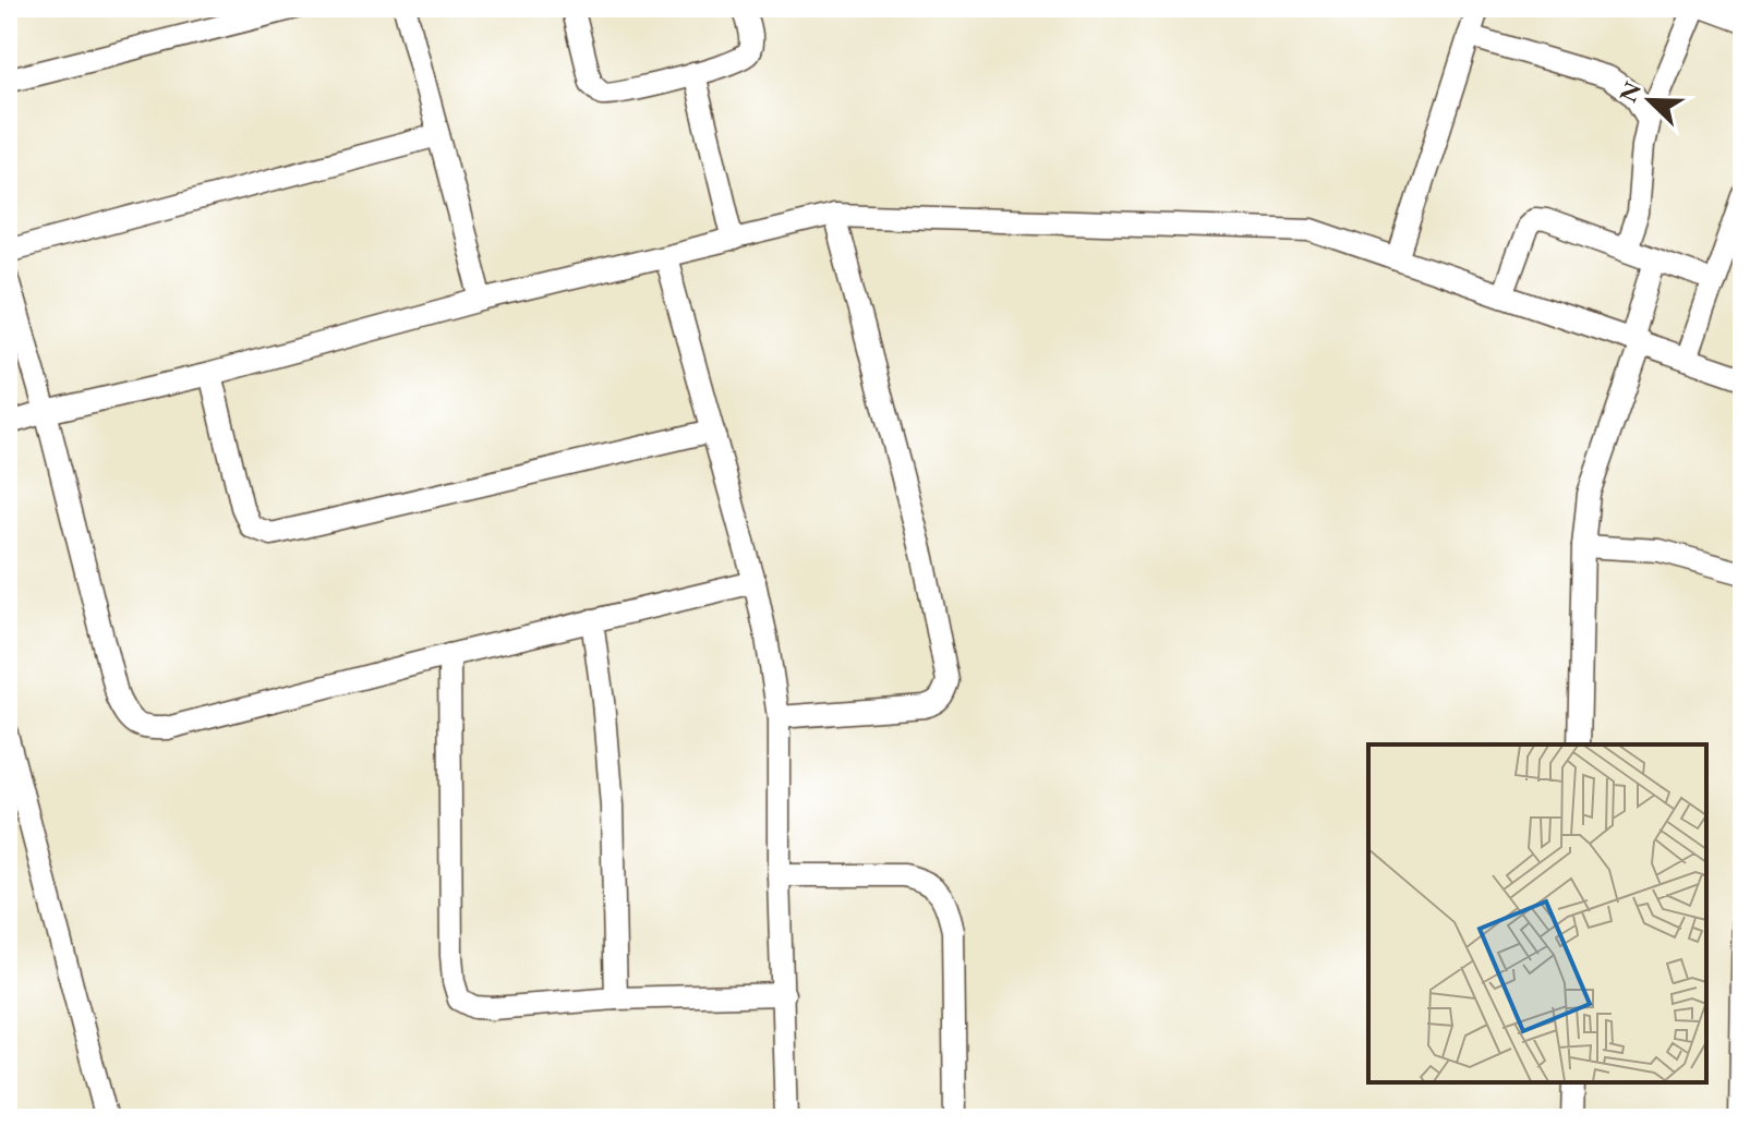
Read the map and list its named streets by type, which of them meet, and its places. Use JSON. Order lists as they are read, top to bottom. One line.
{"north":"top left"}
